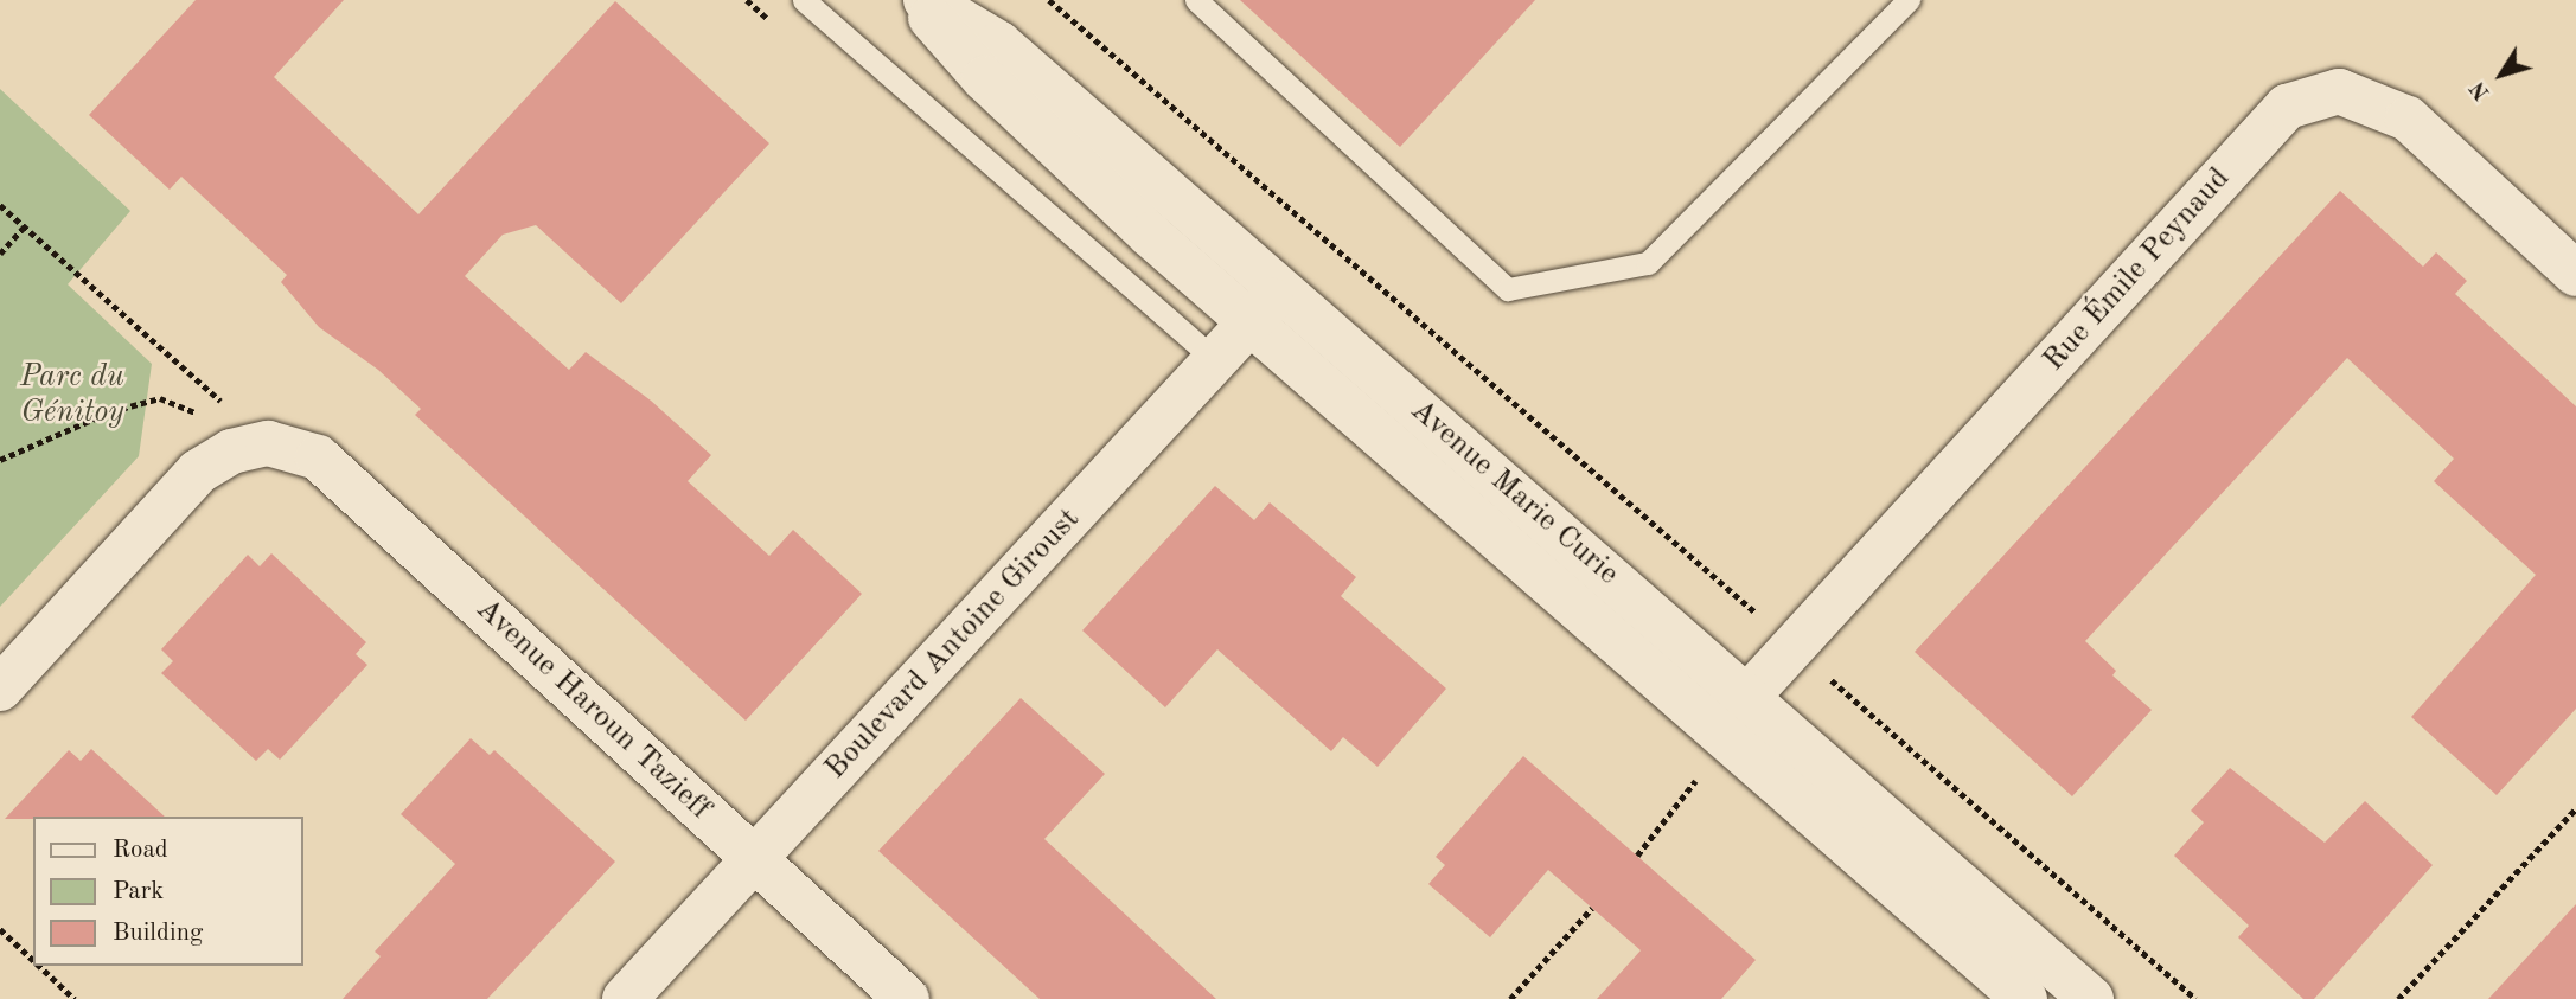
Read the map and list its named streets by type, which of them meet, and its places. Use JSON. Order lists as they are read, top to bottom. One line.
{"streets":{"street":["Rue Émile Peynaud","Avenue Marie Curie","Boulevard Antoine Giroust","Avenue Haroun Tazieff"]},"crossings":[["Rue Émile Peynaud","Avenue Marie Curie"],["Avenue Marie Curie","Boulevard Antoine Giroust"],["Boulevard Antoine Giroust","Avenue Haroun Tazieff"]],"parks":["Parc du Génitoy"],"legend":["Road","Park","Building"],"north":"bottom left"}
